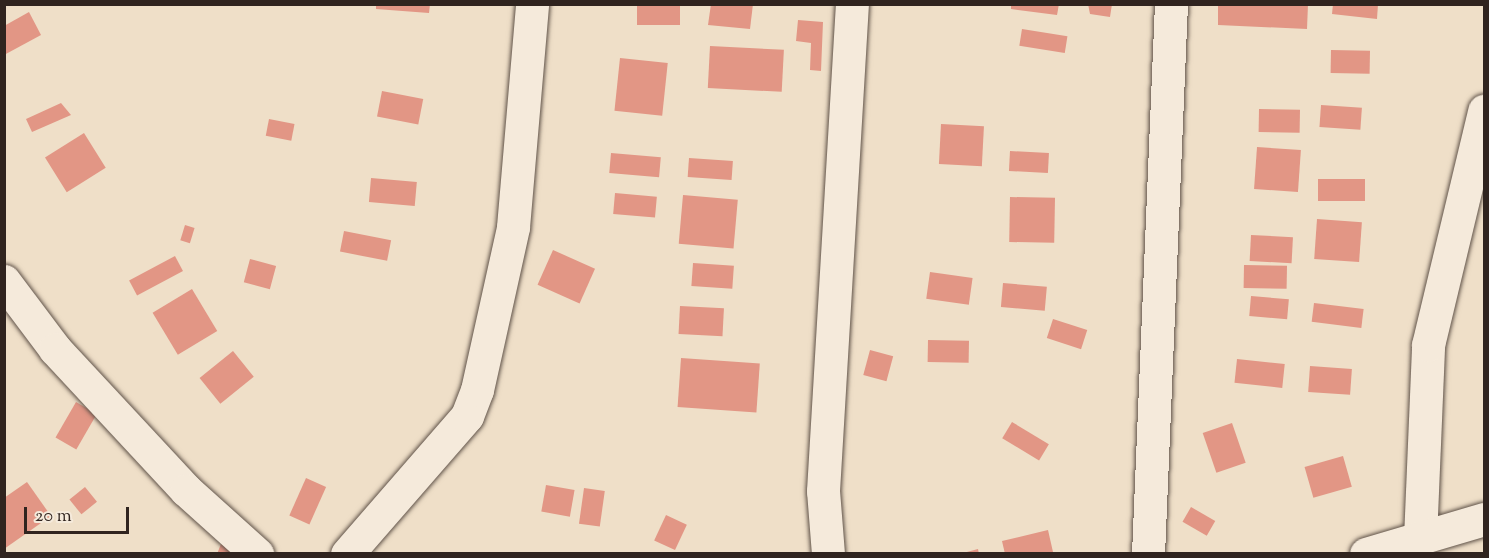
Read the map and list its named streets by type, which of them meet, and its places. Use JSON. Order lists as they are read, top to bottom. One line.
{"scale_bar":"20 m"}
